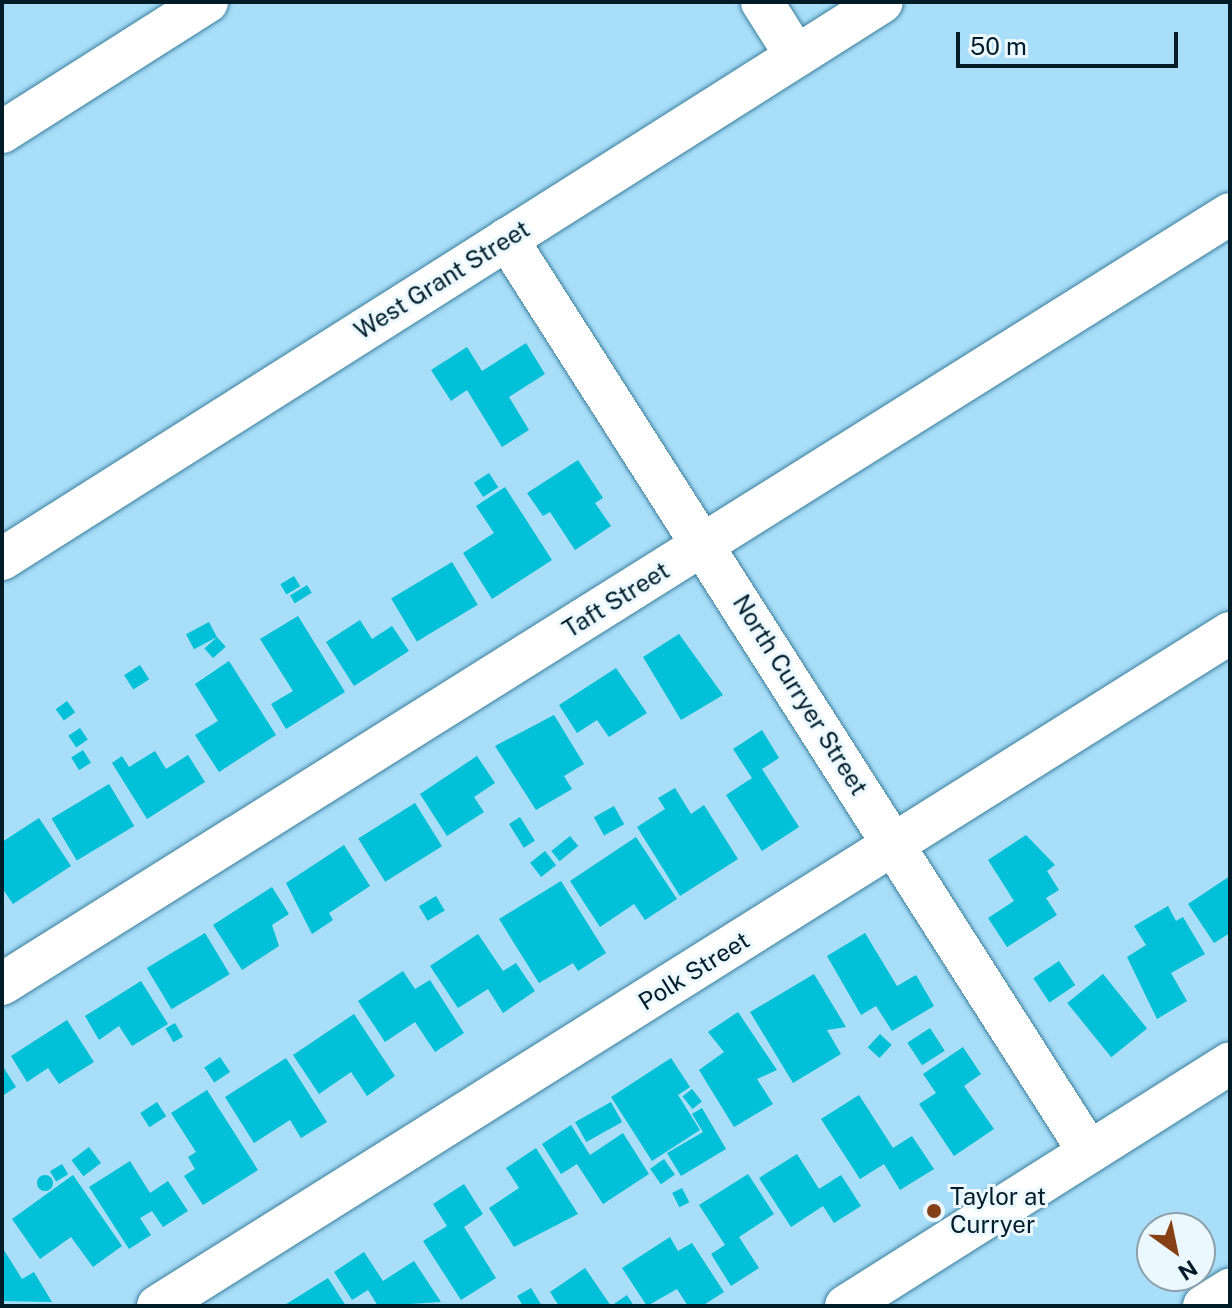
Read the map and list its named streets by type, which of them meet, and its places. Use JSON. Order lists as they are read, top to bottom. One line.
{"streets":{"street":["West Grant Street","Taft Street","North Curryer Street","Polk Street"]},"crossings":[["West Grant Street","North Curryer Street"],["Taft Street","North Curryer Street"],["North Curryer Street","Polk Street"]],"places":["Taylor at Curryer"],"scale_bar":"50 m","north":"bottom right"}
